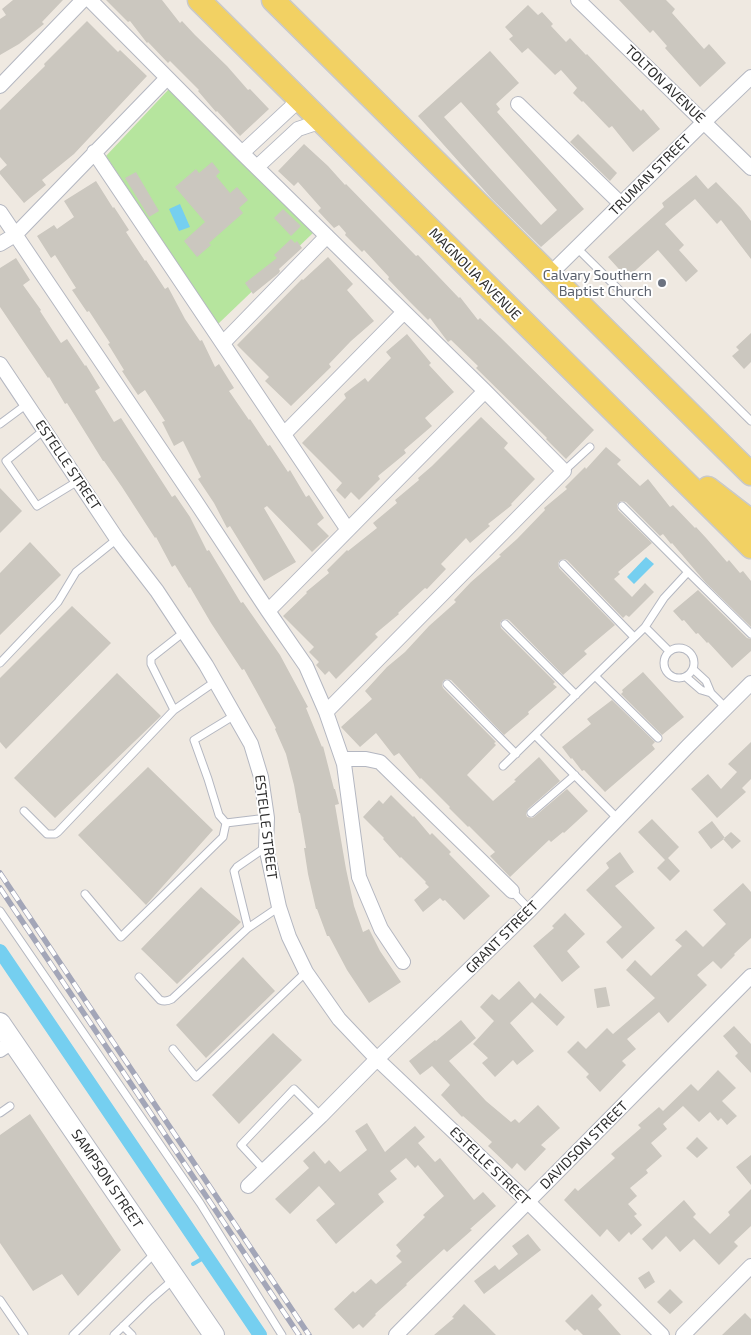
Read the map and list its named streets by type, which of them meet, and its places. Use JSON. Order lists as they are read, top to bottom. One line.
{"streets":{"main road":["MAGNOLIA AVENUE"],"street":["TOLTON AVENUE","TRUMAN STREET","ESTELLE STREET","GRANT STREET","DAVIDSON STREET","SAMPSON STREET"]},"crossings":[["TOLTON AVENUE","TRUMAN STREET"],["ESTELLE STREET","GRANT STREET"],["ESTELLE STREET","DAVIDSON STREET"]],"places":["Calvary Southern Baptist Church"]}
